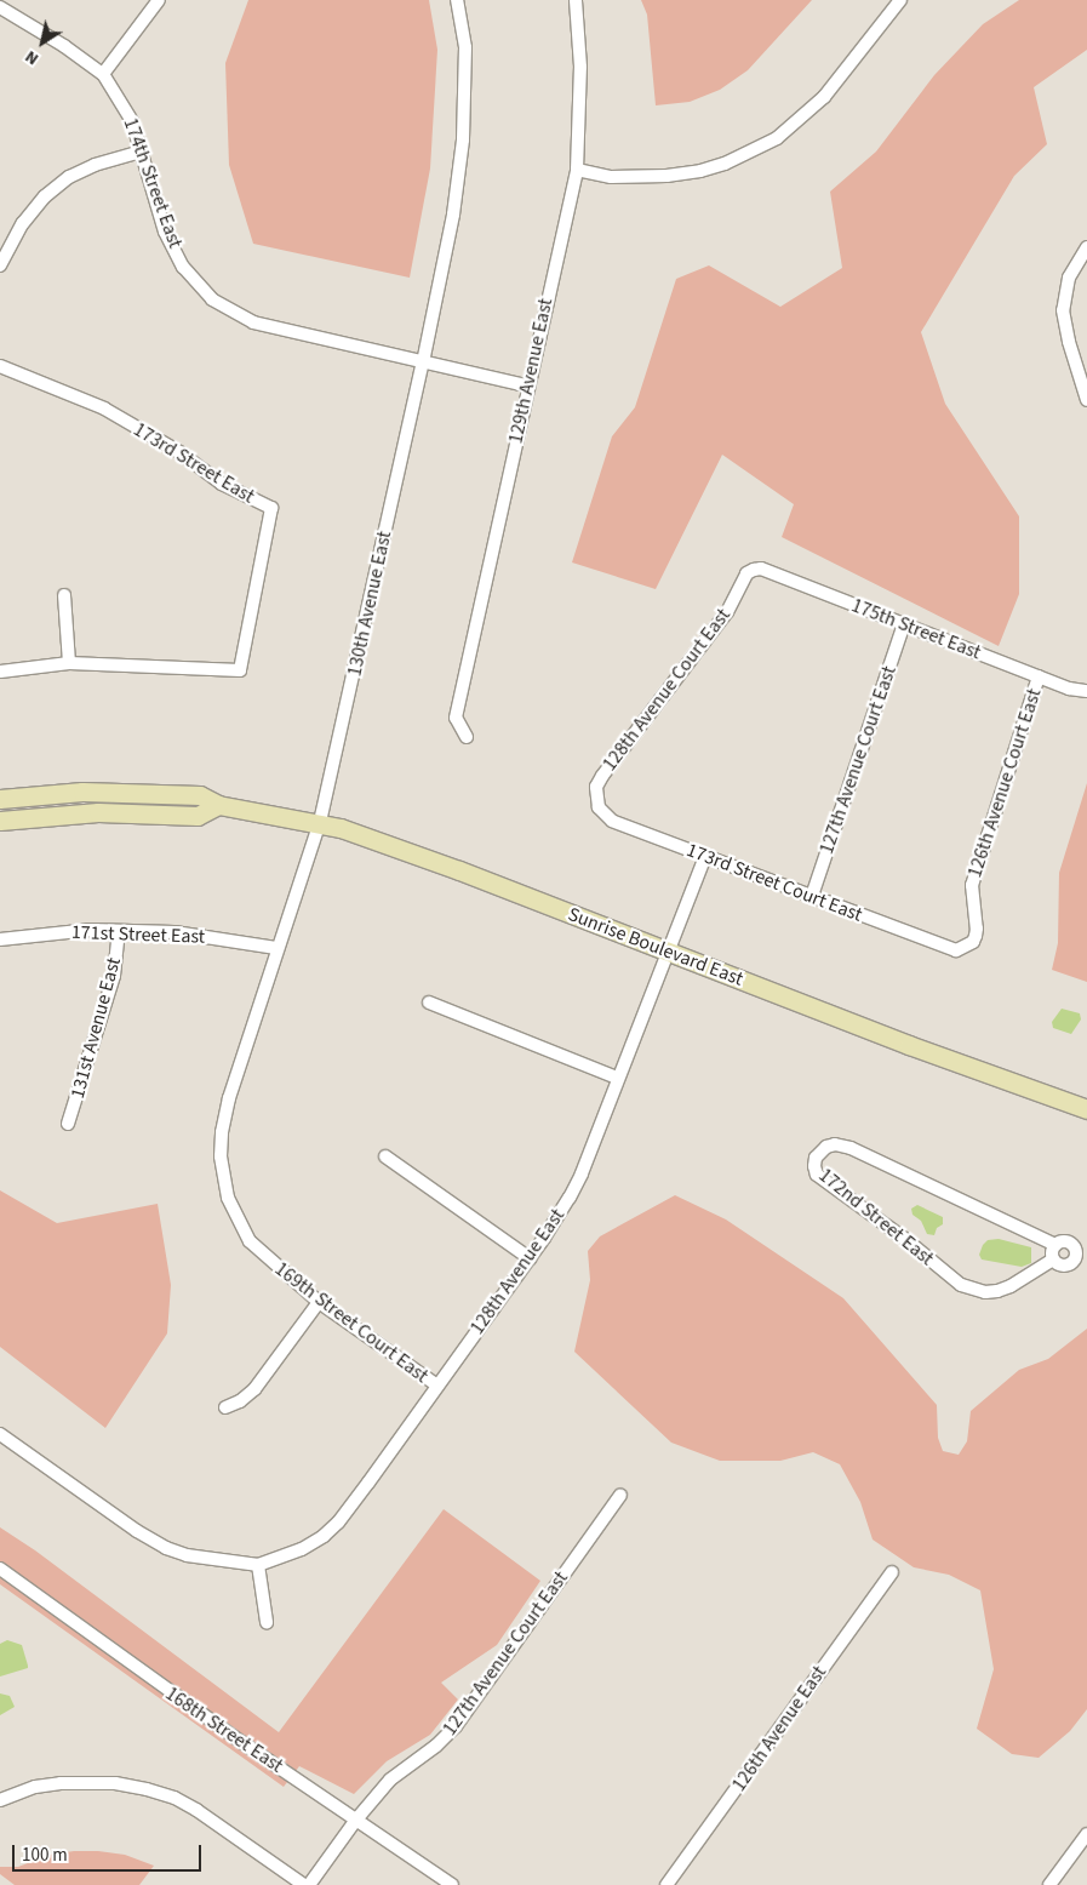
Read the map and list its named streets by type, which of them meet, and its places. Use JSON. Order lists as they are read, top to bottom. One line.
{"streets":{"street":["174th Street East","129th Avenue East","173rd Street East","130th Avenue East","175th Street East","128th Avenue Court East","127th Avenue Court East","126th Avenue Court East","173rd Street Court East","171st Street East","Sunrise Boulevard East","131st Avenue East","172nd Street East","128th Avenue East","169th Street Court East","126th Avenue East","168th Street East"]},"crossings":[["174th Street East","129th Avenue East"],["174th Street East","130th Avenue East"],["130th Avenue East","171st Street East"],["130th Avenue East","Sunrise Boulevard East"],["130th Avenue East","169th Street Court East"],["175th Street East","128th Avenue Court East"],["175th Street East","127th Avenue Court East"],["175th Street East","126th Avenue Court East"],["128th Avenue Court East","173rd Street Court East"],["127th Avenue Court East","173rd Street Court East"],["127th Avenue Court East","168th Street East"],["126th Avenue Court East","173rd Street Court East"],["173rd Street Court East","128th Avenue East"],["171st Street East","131st Avenue East"],["Sunrise Boulevard East","128th Avenue East"],["128th Avenue East","169th Street Court East"]],"scale_bar":"100 m","north":"bottom left"}
